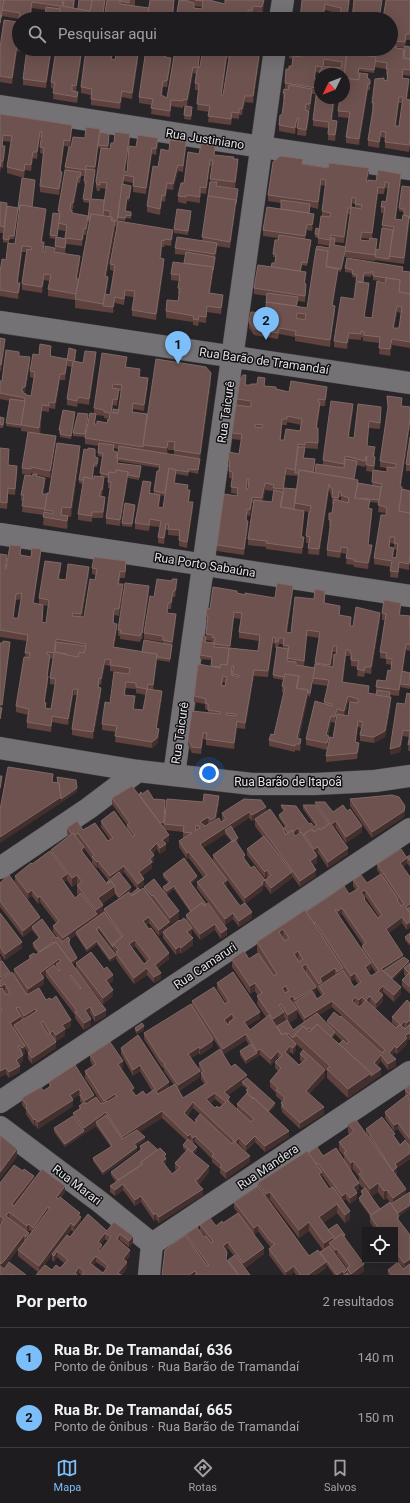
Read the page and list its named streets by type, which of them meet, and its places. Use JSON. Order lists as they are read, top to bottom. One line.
{"streets":{"street":["Rua Justiniano","Rua Barão de Tramandaí","Rua Taicurê","Rua Porto Sabaúna","Rua Barão de Itapoã","Rua Camaruri","Rua Mandera","Rua Marari"]},"crossings":[["Rua Justiniano","Rua Taicurê"],["Rua Barão de Tramandaí","Rua Taicurê"],["Rua Taicurê","Rua Porto Sabaúna"],["Rua Taicurê","Rua Barão de Itapoã"],["Rua Mandera","Rua Marari"]],"north":"bottom left","page":{"search":"Pesquisar aqui","pins":["2","1"],"heading":["Por perto","2 resultados"],"list":[{"mark":"1","name":"Rua Br. De Tramandaí, 636","note":"Ponto de ônibus · Rua Barão de Tramandaí","value":"140 m"},{"mark":"2","name":"Rua Br. De Tramandaí, 665","note":"Ponto de ônibus · Rua Barão de Tramandaí","value":"150 m"}],"nav":["Mapa","Rotas","Salvos"]}}
